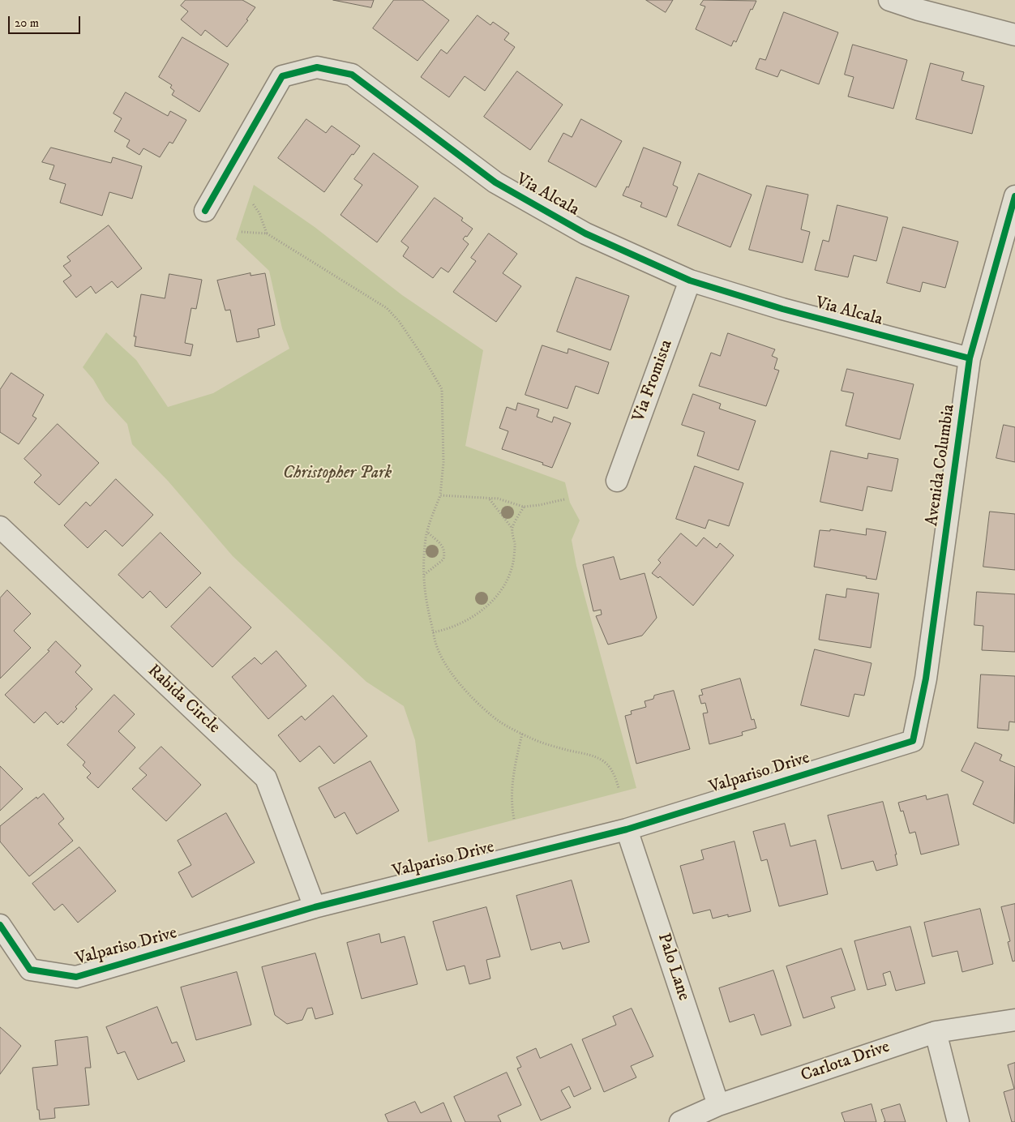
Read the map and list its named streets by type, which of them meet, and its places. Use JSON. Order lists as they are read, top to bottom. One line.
{"streets":{"street":["Via Alcala","Via Fromista","Avenida Columbia","Rabida Circle","Valpariso Drive","Palo Lane","Carlota Drive"]},"crossings":[["Via Alcala","Via Fromista"],["Via Alcala","Avenida Columbia"],["Avenida Columbia","Valpariso Drive"],["Rabida Circle","Valpariso Drive"],["Valpariso Drive","Palo Lane"],["Palo Lane","Carlota Drive"]],"parks":["Christopher Park"],"scale_bar":"20 m"}
